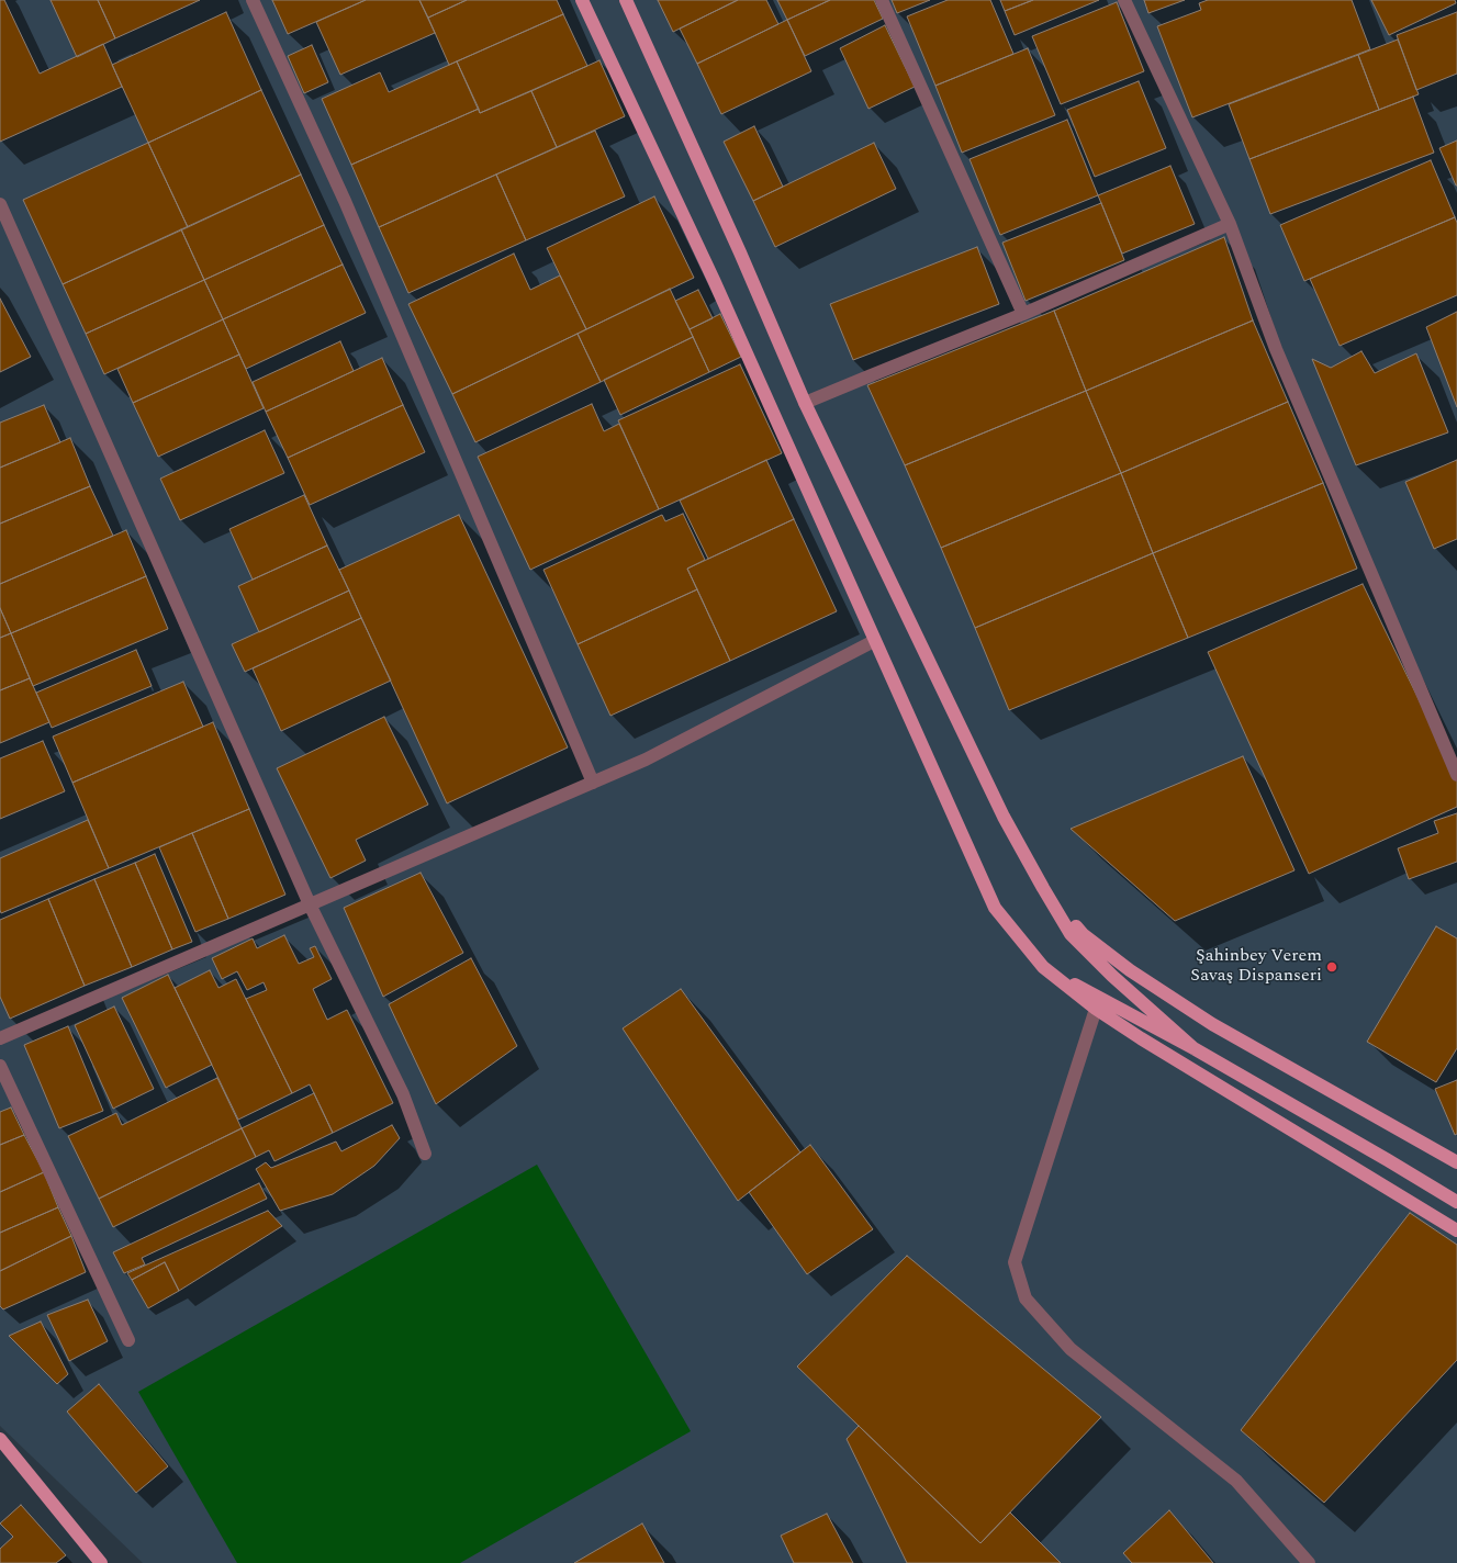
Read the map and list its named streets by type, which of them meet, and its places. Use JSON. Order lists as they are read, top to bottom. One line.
{"places":["Şahinbey Verem Savaş Dispanseri"]}
